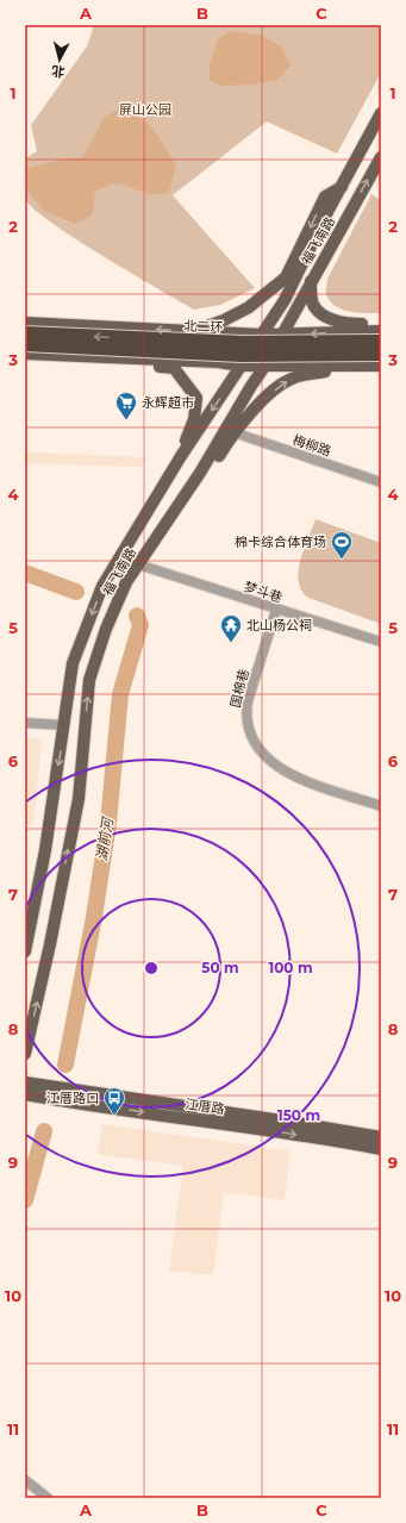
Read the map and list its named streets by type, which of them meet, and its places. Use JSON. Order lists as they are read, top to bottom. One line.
{"streets":{"highway":["北二环"],"main road":["福飞南路","江厝路"],"street":["梅柳路","梦斗巷","国棉巷"]},"crossings":[["福飞南路","梦斗巷"],["梦斗巷","国棉巷"]],"water":["湖前河"],"parks":["屏山公园"],"places":{"supermarket":["永辉超市"],"sports":["棉卡综合体育场"],"temple":["北山杨公祠"],"bus stop":["江厝路口"]},"north":"bottom","grid":{"columns":["A","B","C"],"rows":["1","2","3","4","5","6","7","8","9","10","11"]},"rings":["50 m","100 m","150 m"]}
